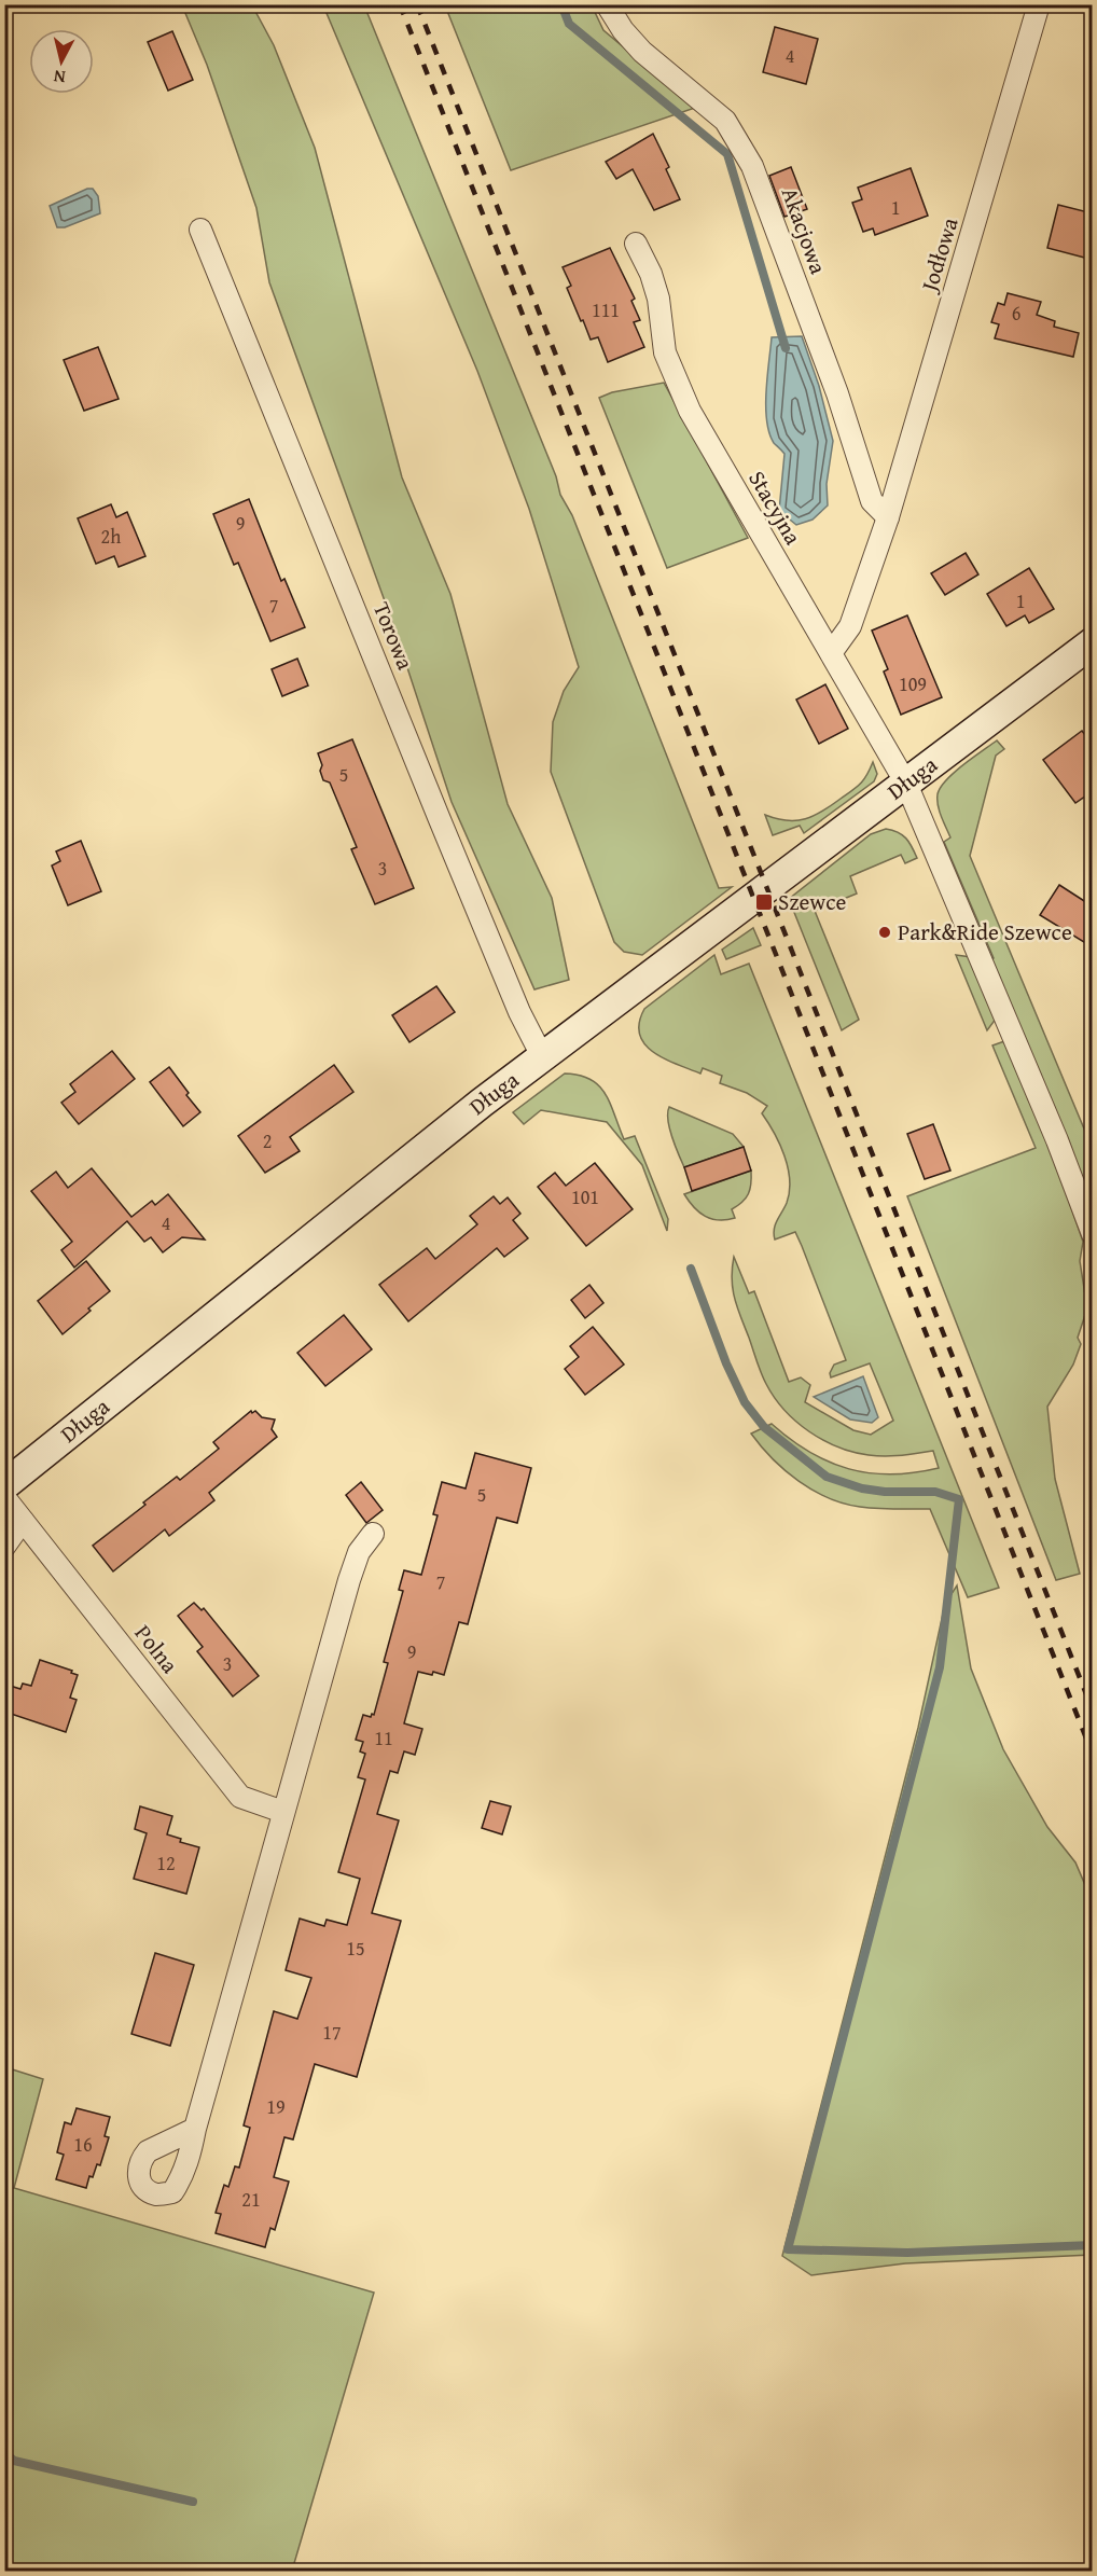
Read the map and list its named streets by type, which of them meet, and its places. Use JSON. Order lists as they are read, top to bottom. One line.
{"streets":{"street":["Akacjowa","Jodłowa","Stacyjna","Torowa","Długa","Polna"]},"crossings":[["Akacjowa","Jodłowa"],["Jodłowa","Stacyjna"],["Stacyjna","Długa"],["Torowa","Długa"]],"places":{"transit":["Szewce"],"other":["Park&Ride Szewce"]},"house_numbers":["4","1","111","6","9","2h","1","7","109","5","3","2","101","4","5","7","9","3","11","12","15","17","19","16","21"],"north":"bottom"}
